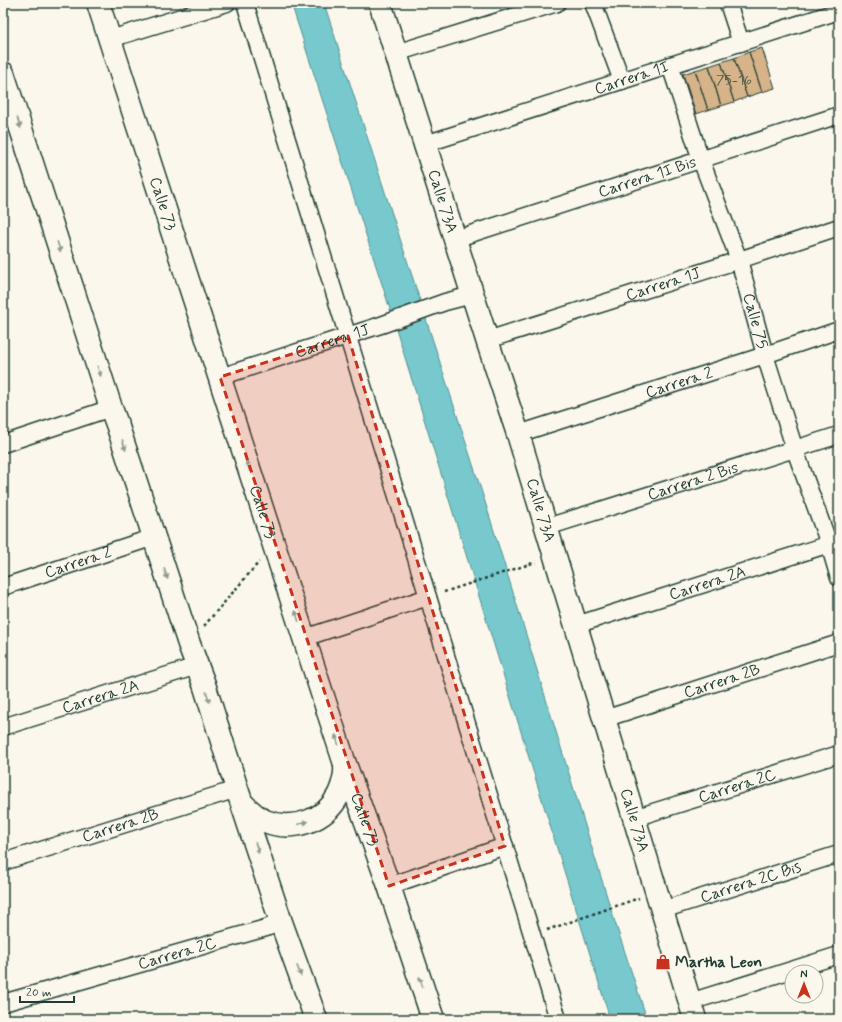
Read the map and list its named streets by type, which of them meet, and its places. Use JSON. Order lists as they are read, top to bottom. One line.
{"streets":{"main road":["Calle 73A","Calle 73"],"street":["Carrera 1I","Carrera 1I Bis","Carrera 1J","Calle 75","Carrera 2","Carrera 2 Bis","Carrera 2A","Carrera 2B","Carrera 2C","Carrera 2C Bis"]},"crossings":[["Carrera 1I","Calle 73A"],["Carrera 1I","Calle 75"],["Carrera 1I Bis","Calle 73A"],["Carrera 1I Bis","Calle 75"],["Calle 73A","Carrera 1J"],["Calle 73A","Carrera 2"],["Calle 73A","Carrera 2 Bis"],["Calle 73A","Carrera 2A"],["Calle 73A","Carrera 2B"],["Calle 73A","Carrera 2C"],["Calle 73A","Carrera 2C Bis"],["Calle 73","Carrera 1J"],["Carrera 1J","Calle 75"],["Calle 75","Carrera 2"],["Calle 75","Carrera 2 Bis"],["Calle 75","Carrera 2A"]],"places":{"shop":["Martha Leon"]},"house_numbers":["75-16"],"scale_bar":"20 m","north":"top"}
